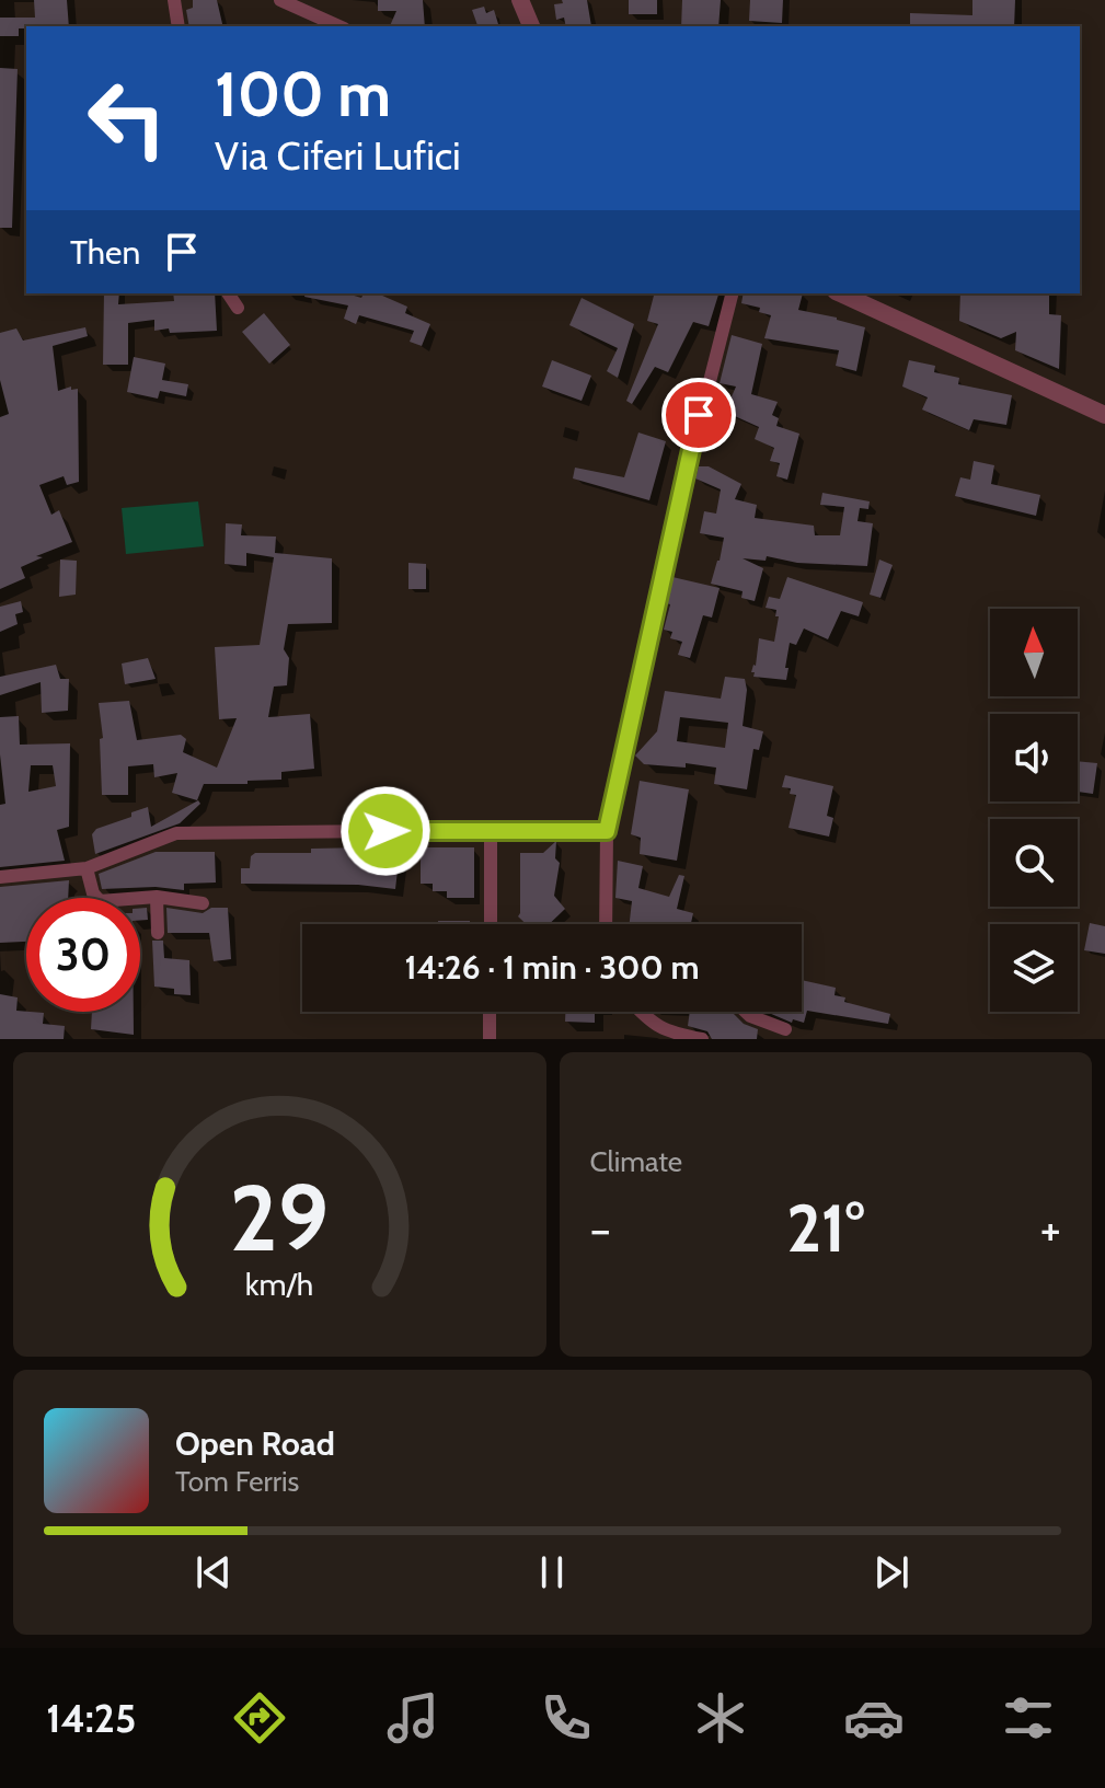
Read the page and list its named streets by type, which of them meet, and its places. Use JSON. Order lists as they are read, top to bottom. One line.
{"north":"top","page":{"turn":["100 m","Via Ciferi Lufici"],"then":"Then","limit":"30","trip":"14:26 · 1 min · 300 m","tile":"Climate","heat":["−","21°","+"],"song":["Open Road","Tom Ferris"],"tabs":"14:25","gauge":["29","km/h"]}}
